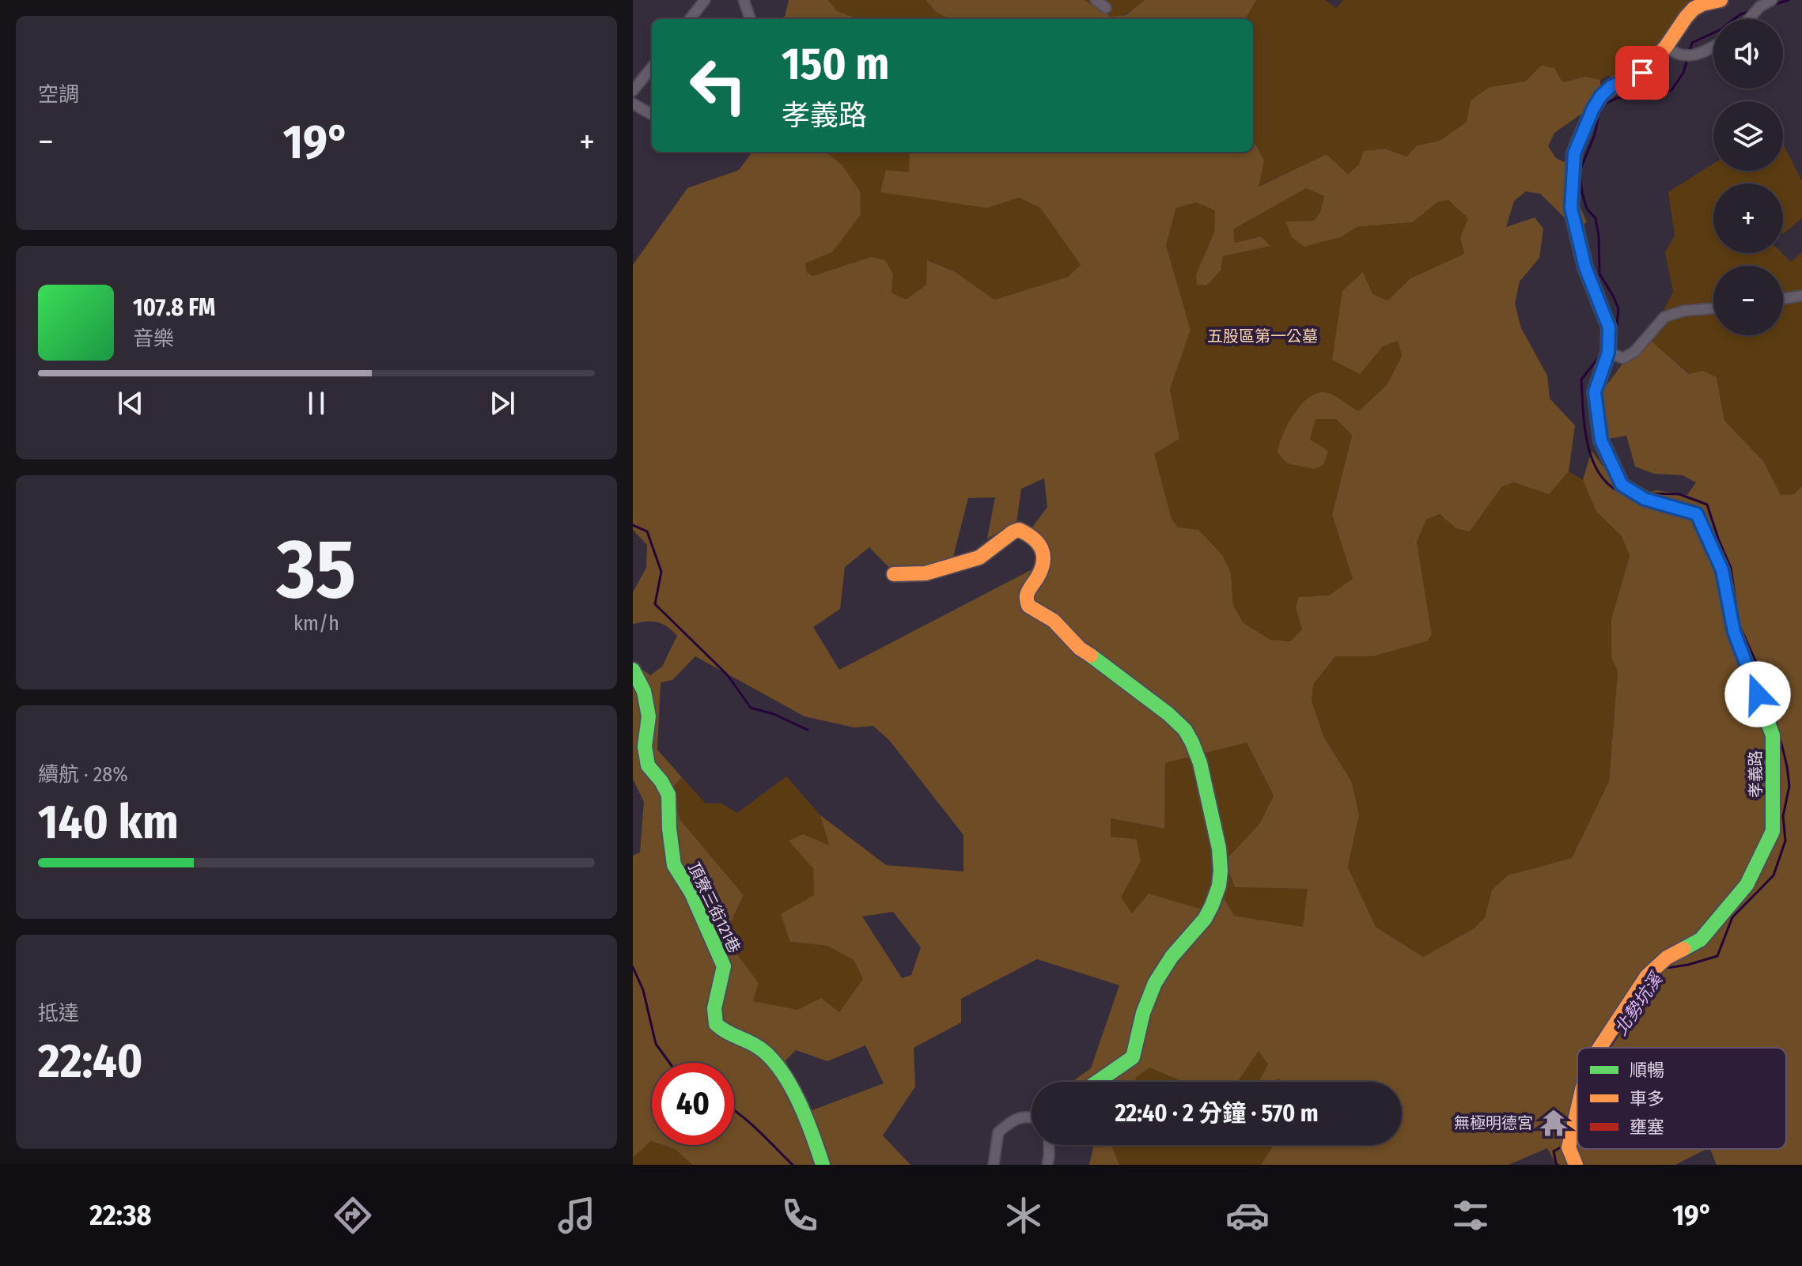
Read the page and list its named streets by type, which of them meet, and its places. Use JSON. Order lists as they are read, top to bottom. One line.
{"streets":{"street":["孝義路","頂寮三街121巷"]},"water":["北勢坑溪"],"parks":["五股區第一公墓"],"places":{"temple":["無極明德宮"]},"legend":["順暢","車多","壅塞"],"page":{"tile":["空調",["35","km/h"],["續航 · 28%","140 km"],["抵達","22:40"]],"map_buttons":["+","−"],"turn":["150 m","孝義路"],"heat":["−","19°","+"],"song":["107.8 FM","音樂"],"limit":"40","trip":"22:40 · 2 分鐘 · 570 m","tabs":["22:38","19°"]}}
